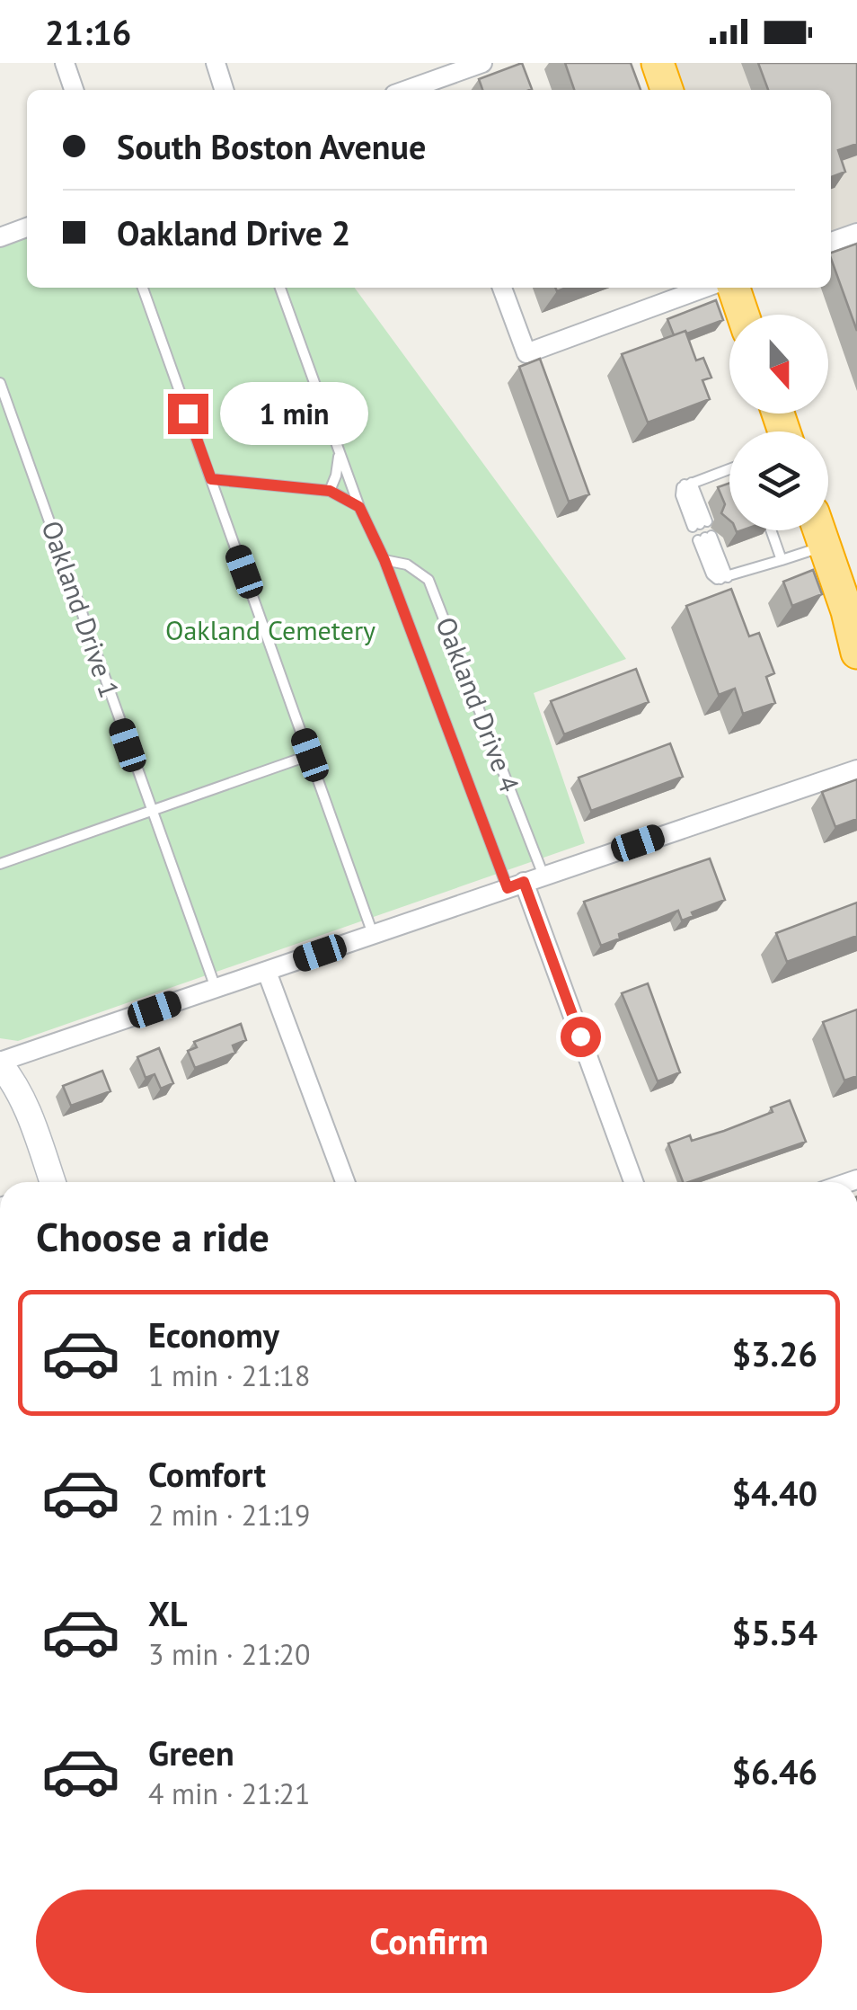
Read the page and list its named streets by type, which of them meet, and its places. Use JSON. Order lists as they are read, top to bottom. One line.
{"streets":{"lane":["Oakland Drive 1","Oakland Drive 4"]},"parks":["Oakland Cemetery"],"north":"bottom","page":{"status":"21:16","banner":["South Boston Avenue","Oakland Drive 2"],"bubble":"1 min","heading":"Choose a ride","list":[{"name":"Economy","note":"1 min · 21:18","value":"$3.26"},{"name":"Comfort","note":"2 min · 21:19","value":"$4.40"},{"name":"XL","note":"3 min · 21:20","value":"$5.54"},{"name":"Green","note":"4 min · 21:21","value":"$6.46"}],"buttons":"Confirm"}}
